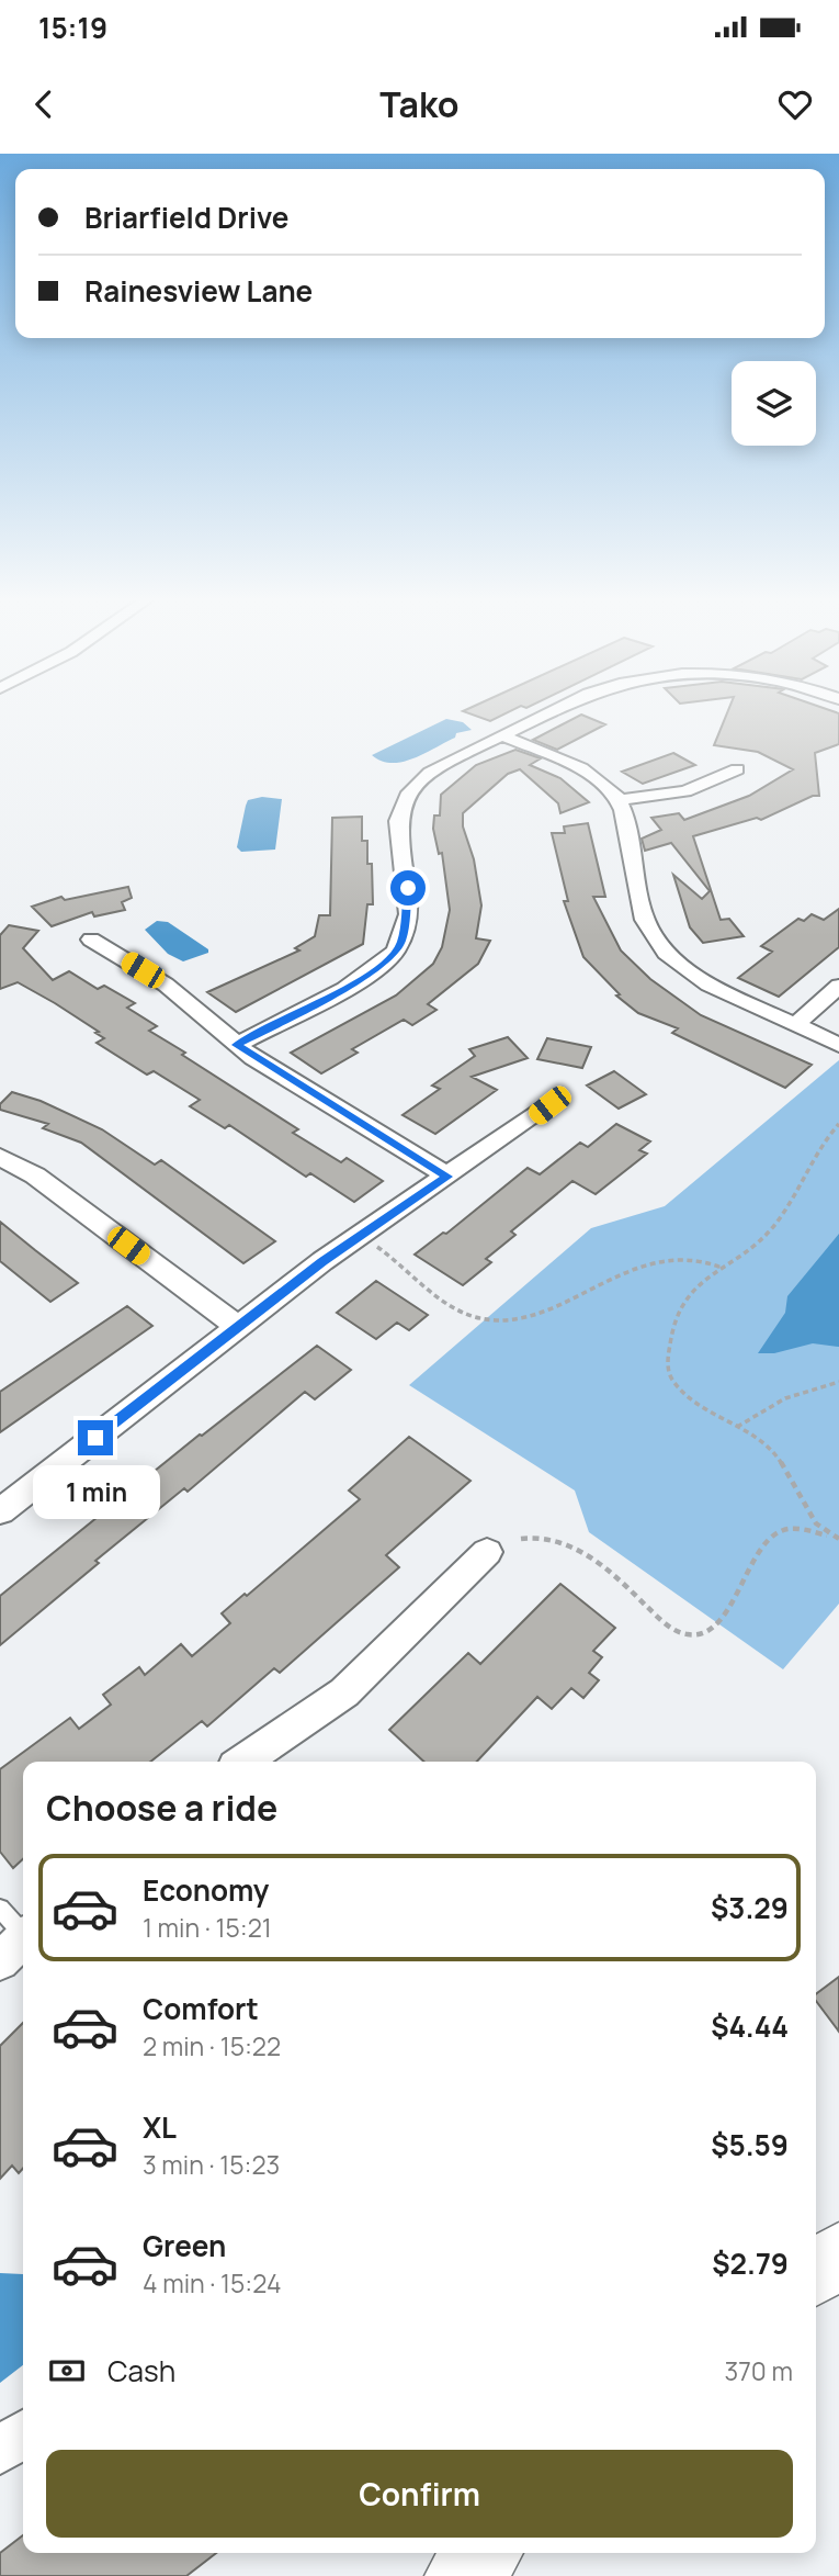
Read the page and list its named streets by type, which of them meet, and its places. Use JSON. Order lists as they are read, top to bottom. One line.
{"page":{"status":"15:19","header":"Tako","banner":["Briarfield Drive","Rainesview Lane"],"bubble":"1 min","heading":"Choose a ride","list":[{"name":"Economy","note":"1 min · 15:21","value":"$3.29"},{"name":"Comfort","note":"2 min · 15:22","value":"$4.44"},{"name":"XL","note":"3 min · 15:23","value":"$5.59"},{"name":"Green","note":"4 min · 15:24","value":"$2.79"}],"pay":["Cash","370 m"],"buttons":"Confirm"}}
